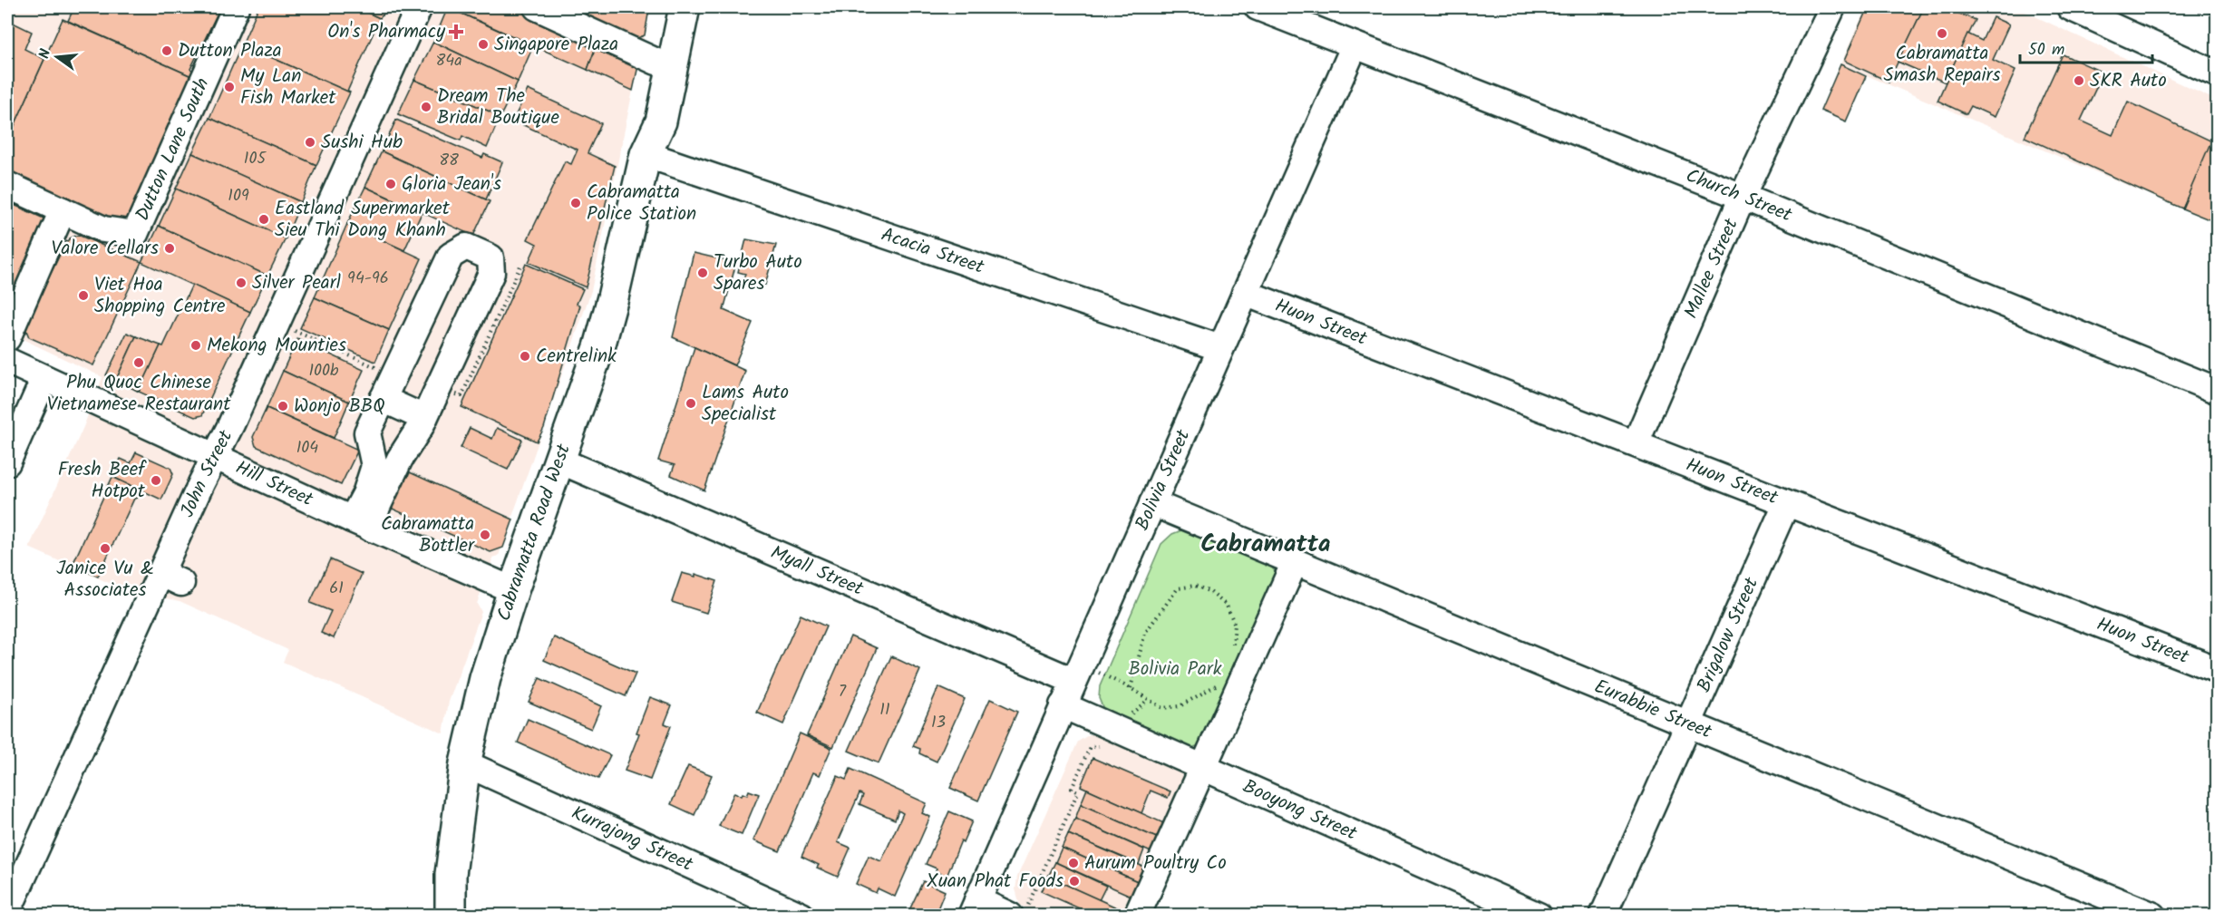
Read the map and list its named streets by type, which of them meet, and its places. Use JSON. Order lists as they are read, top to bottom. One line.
{"streets":{"main road":["Cabramatta Road West"],"street":["Dutton Lane South","Church Street","Acacia Street","Mallee Street","Huon Street","John Street","Bolivia Street","Hill Street","Myall Street","Brigalow Street","Eurabbie Street","Booyong Street","Kurrajong Street"]},"crossings":[["Church Street","Mallee Street"],["Church Street","Bolivia Street"],["Acacia Street","Bolivia Street"],["Acacia Street","Cabramatta Road West"],["Mallee Street","Huon Street"],["Huon Street","Bolivia Street"],["Huon Street","Brigalow Street"],["John Street","Hill Street"],["Bolivia Street","Myall Street"],["Bolivia Street","Eurabbie Street"],["Bolivia Street","Booyong Street"],["Hill Street","Cabramatta Road West"],["Cabramatta Road West","Myall Street"],["Cabramatta Road West","Kurrajong Street"],["Brigalow Street","Eurabbie Street"]],"districts":["Cabramatta"],"parks":["Bolivia Park"],"places":{"health":["On's Pharmacy"],"other":["Cabramatta Smash Repairs","Singapore Plaza","Dutton Plaza","SKR Auto","My Lan Fish Market","Dream The Bridal Boutique","Sushi Hub","Gloria Jean's","Cabramatta Police Station","Eastland Supermarket Sieu Thi Dong Khanh","Valore Cellars","Turbo Auto Spares","Silver Pearl","Viet Hoa Shopping Centre","Mekong Mounties","Centrelink","Phu Quoc Chinese Vietnamese Restaurant","Lams Auto Specialist","Wonjo BBQ","Fresh Beef Hotpot","Cabramatta Bottler","Janice Vu & Associates","Aurum Poultry Co","Xuan Phat Foods"]},"house_numbers":["84a","105","88","109","94-96","100b","104","61","7","11","13"],"scale_bar":"50 m","north":"left"}
